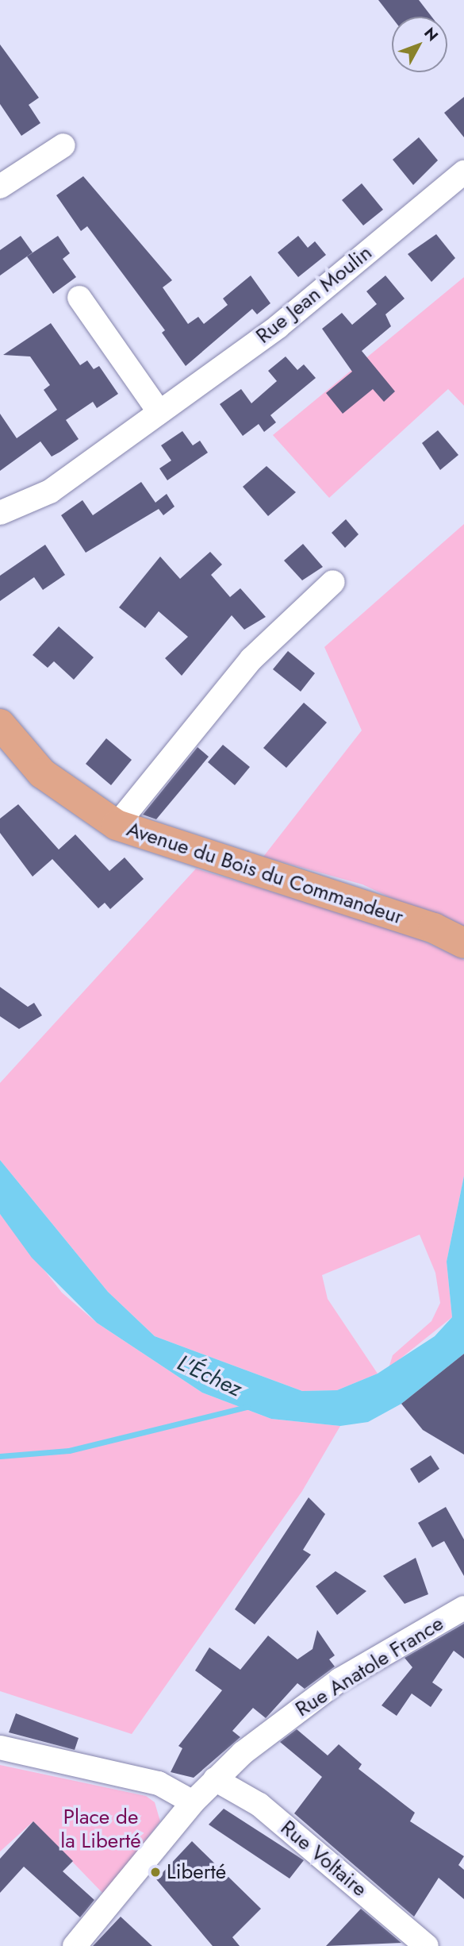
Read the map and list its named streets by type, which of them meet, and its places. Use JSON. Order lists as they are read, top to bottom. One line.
{"streets":{"main road":["Avenue du Bois du Commandeur"],"street":["Rue Jean Moulin","Rue Anatole France","Rue Voltaire"]},"crossings":[["Rue Anatole France","Rue Voltaire"]],"water":["L'Échez"],"parks":["Place de la Liberté"],"places":["Liberté"],"north":"top right"}
